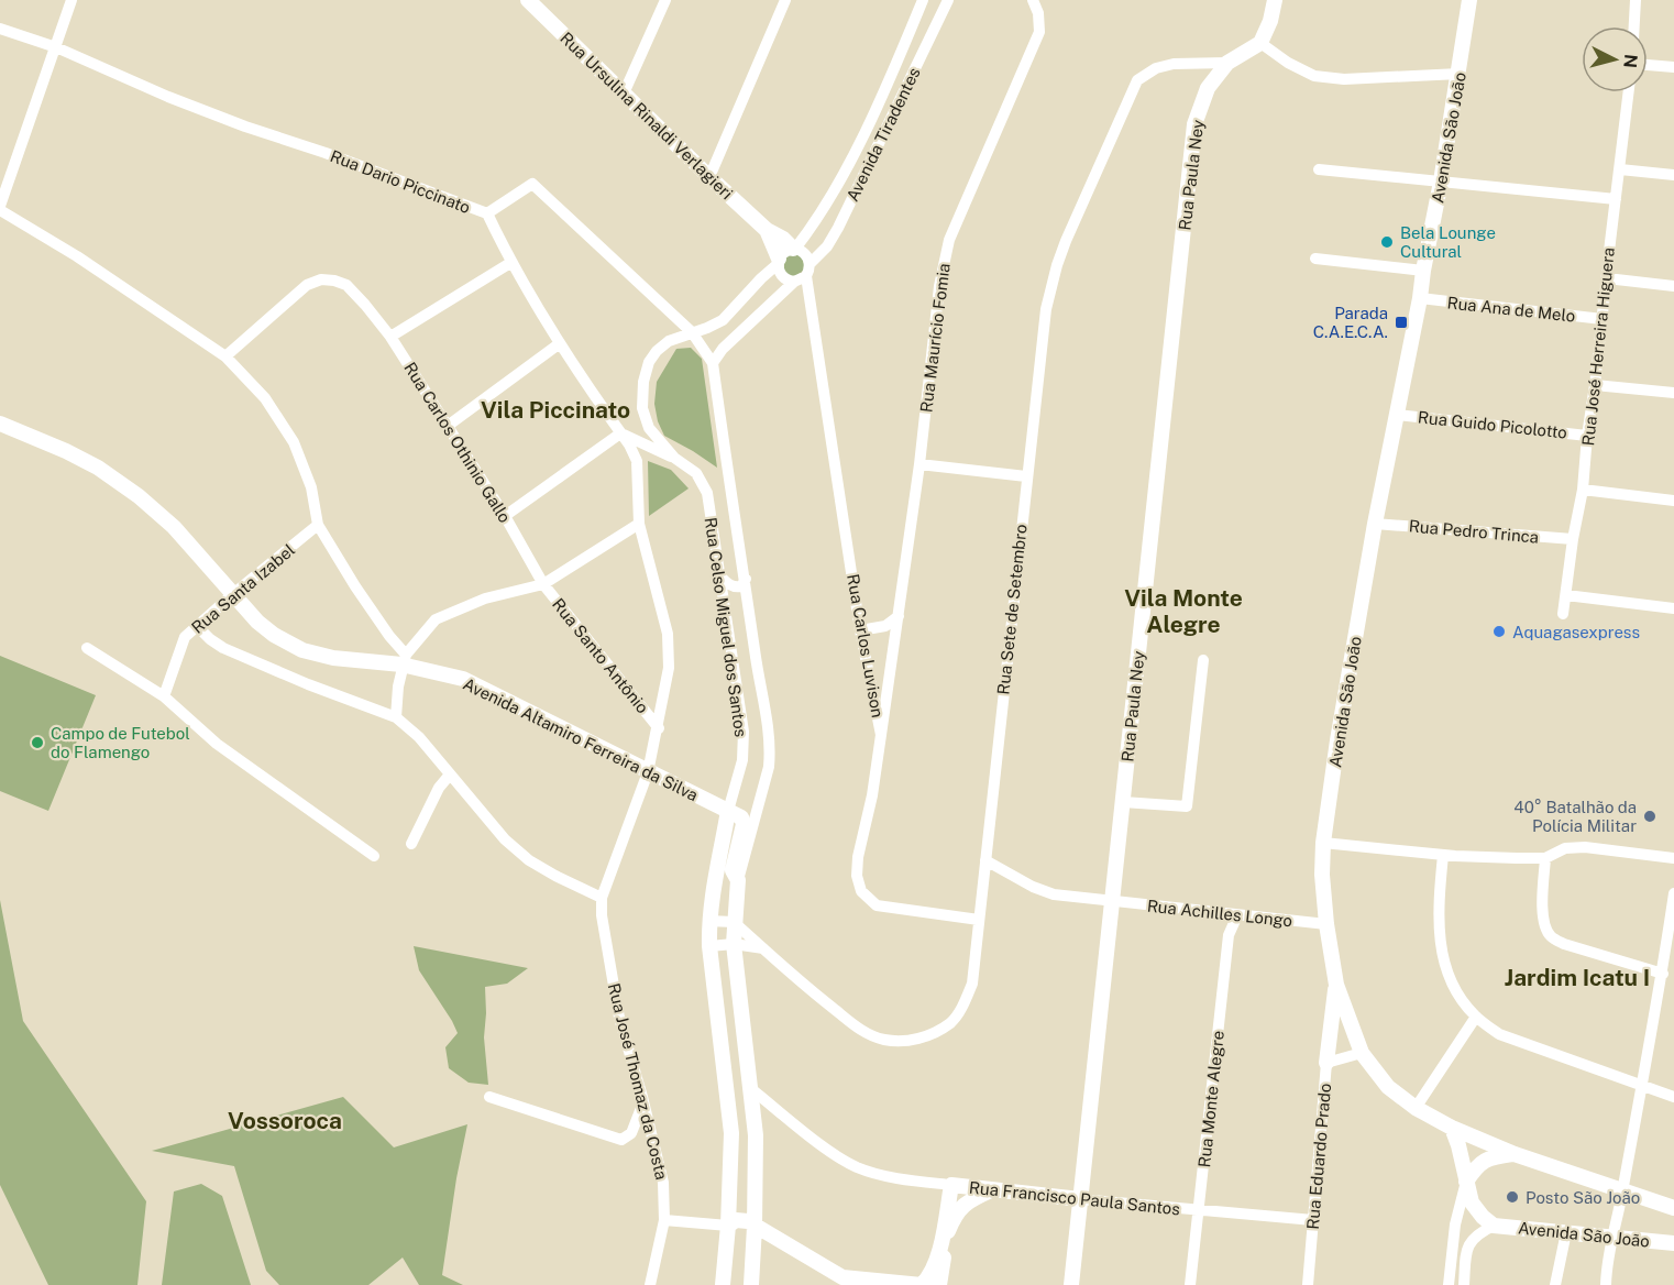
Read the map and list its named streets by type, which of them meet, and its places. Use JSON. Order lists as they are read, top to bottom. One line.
{"streets":{"main road":["Rua Ursulina Rinaldi Verlagieri","Avenida São João","Rua Paula Ney","Rua Celso Miguel dos Santos","Avenida Altamiro Ferreira da Silva","Rua Francisco Paula Santos"],"street":["Avenida Tiradentes","Rua Dario Piccinato","Rua Ana de Melo","Rua Maurício Fomia","Rua José Herreira Higuera","Rua Guido Picolotto","Rua Carlos Othinio Gallo","Rua Pedro Trinca","Rua Santa Izabel","Rua Sete de Setembro","Rua Carlos Luvison","Rua Santo Antônio","Rua Achilles Longo","Rua José Thomaz da Costa","Rua Monte Alegre","Rua Eduardo Prado"]},"crossings":[["Rua Ursulina Rinaldi Verlagieri","Avenida Tiradentes"],["Rua Ursulina Rinaldi Verlagieri","Rua Carlos Luvison"],["Avenida Tiradentes","Rua Carlos Luvison"],["Avenida São João","Rua Ana de Melo"],["Avenida São João","Rua Guido Picolotto"],["Avenida São João","Rua Pedro Trinca"],["Avenida São João","Rua Achilles Longo"],["Avenida São João","Rua Eduardo Prado"],["Rua Paula Ney","Rua Sete de Setembro"],["Rua Paula Ney","Rua Achilles Longo"],["Rua Paula Ney","Rua Francisco Paula Santos"],["Rua Dario Piccinato","Rua Santo Antônio"],["Rua Dario Piccinato","Avenida Altamiro Ferreira da Silva"],["Rua Dario Piccinato","Rua José Thomaz da Costa"],["Rua Ana de Melo","Rua José Herreira Higuera"],["Rua Maurício Fomia","Rua Carlos Luvison"],["Rua José Herreira Higuera","Rua Guido Picolotto"],["Rua José Herreira Higuera","Rua Pedro Trinca"],["Rua Carlos Othinio Gallo","Rua Santo Antônio"],["Rua Santa Izabel","Avenida Altamiro Ferreira da Silva"],["Rua Sete de Setembro","Rua Celso Miguel dos Santos"],["Rua Sete de Setembro","Rua Carlos Luvison"],["Rua Sete de Setembro","Rua Achilles Longo"],["Rua Celso Miguel dos Santos","Avenida Altamiro Ferreira da Silva"],["Rua Achilles Longo","Rua Monte Alegre"],["Rua Monte Alegre","Rua Francisco Paula Santos"],["Rua Eduardo Prado","Rua Francisco Paula Santos"]],"districts":["Vila Piccinato","Vila Monte Alegre","Jardim Icatu I","Vossoroca"],"places":{"other":["Bela Lounge Cultural","Aquagasexpress","Campo de Futebol do Flamengo","40° Batalhão da Polícia Militar","Posto São João"],"transit":["Parada C.A.E.C.A."]},"north":"right"}
